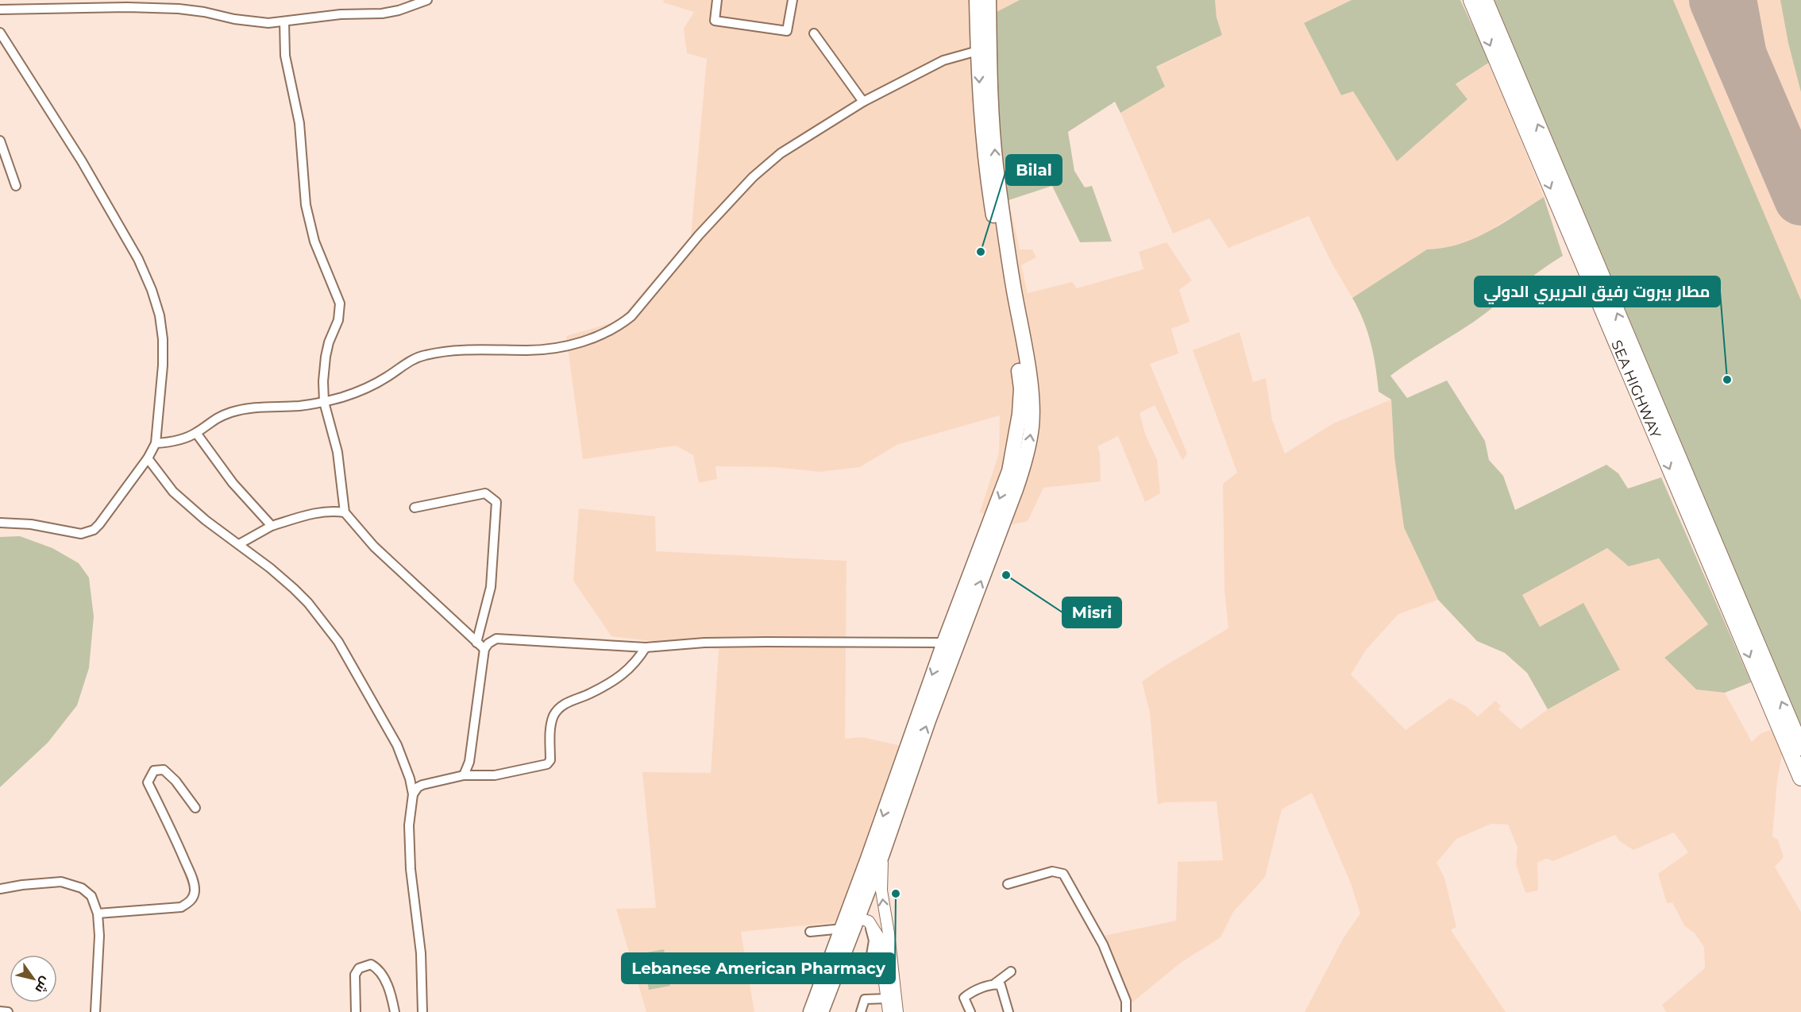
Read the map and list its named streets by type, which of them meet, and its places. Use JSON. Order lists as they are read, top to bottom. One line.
{"streets":{"highway":["SEA HIGHWAY"]},"places":["Bilal","مطار بيروت رفيق الحريري الدولي","Misri","Lebanese American Pharmacy"],"north":"bottom right"}
